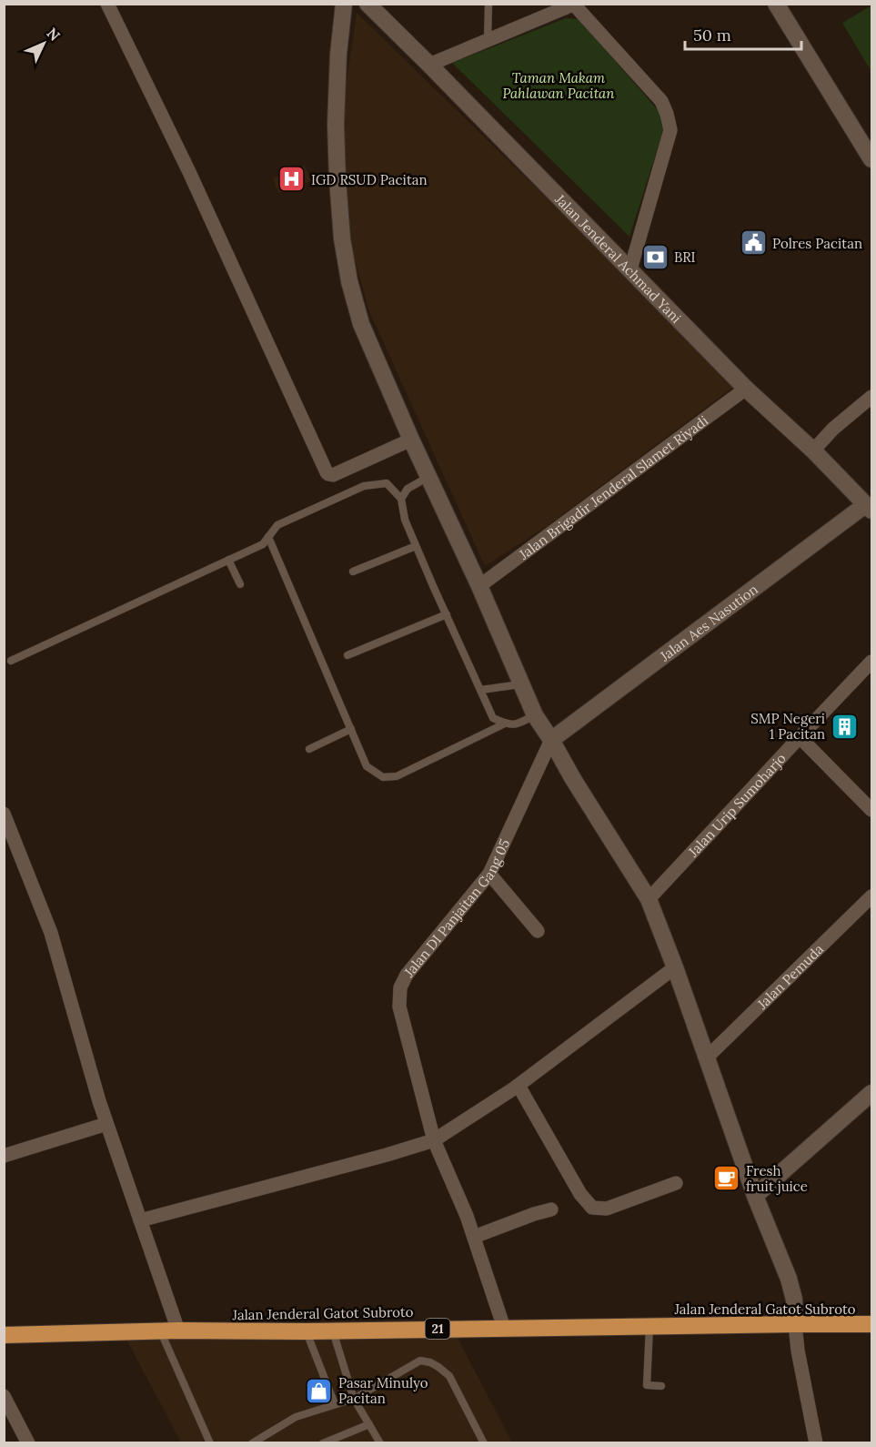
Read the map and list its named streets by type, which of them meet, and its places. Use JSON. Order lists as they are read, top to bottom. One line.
{"streets":{"highway":["Jalan Jenderal Gatot Subroto","21"],"street":["Jalan Jenderal Achmad Yani","Jalan Brigadir Jenderal Slamet Riyadi","Jalan Aes Nasution","Jalan Urip Sumoharjo","Jalan DI Panjaitan Gang 05","Jalan Pemuda"]},"crossings":[["Jalan Jenderal Achmad Yani","Jalan Brigadir Jenderal Slamet Riyadi"],["Jalan Jenderal Achmad Yani","Jalan Aes Nasution"],["Jalan Aes Nasution","Jalan DI Panjaitan Gang 05"],["Jalan DI Panjaitan Gang 05","Jalan Jenderal Gatot Subroto"]],"parks":["Taman Makam Pahlawan Pacitan"],"places":{"hospital":["IGD RSUD Pacitan"],"public building":["Polres Pacitan"],"bank":["BRI"],"building":["SMP Negeri 1 Pacitan"],"cafe":["Fresh fruit juice"],"shop":["Pasar Minulyo Pacitan"]},"scale_bar":"50 m","north":"top right"}
